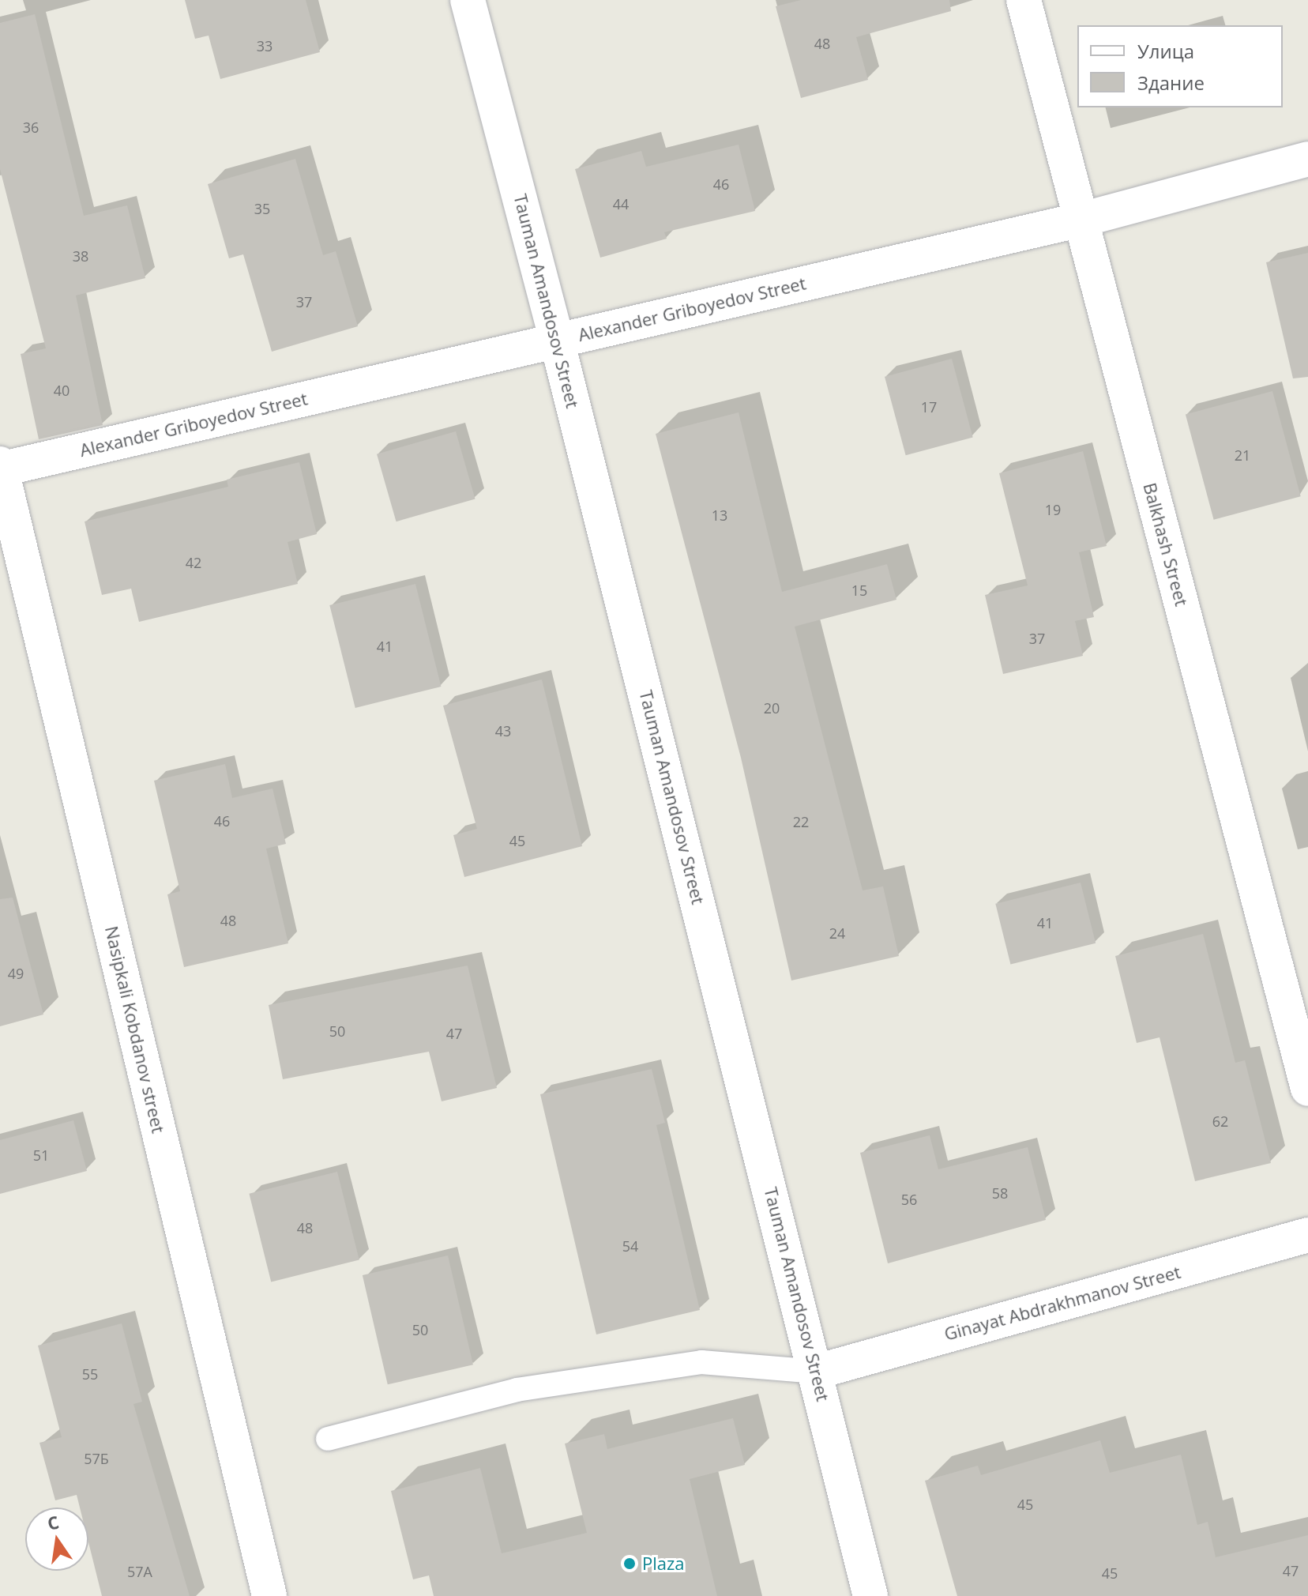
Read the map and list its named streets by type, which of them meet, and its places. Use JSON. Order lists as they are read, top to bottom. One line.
{"streets":{"street":["Tauman Amandosov Street","Alexander Griboyedov Street","Balkhash Street","Nasipkali Kobdanov street","Ginayat Abdrakhmanov Street"]},"crossings":[["Tauman Amandosov Street","Alexander Griboyedov Street"],["Tauman Amandosov Street","Ginayat Abdrakhmanov Street"],["Alexander Griboyedov Street","Balkhash Street"],["Alexander Griboyedov Street","Nasipkali Kobdanov street"]],"places":["Plaza"],"house_numbers":["48","33","36","46","44","35","38","37","40","17","21","19","13","42","15","37","41","20","43","46","22","45","48","41","24","49","50","47","62","51","58","56","48","54","50","55","57Б","45","47","57А","45"],"legend":["Улица","Здание"],"north":"top"}
